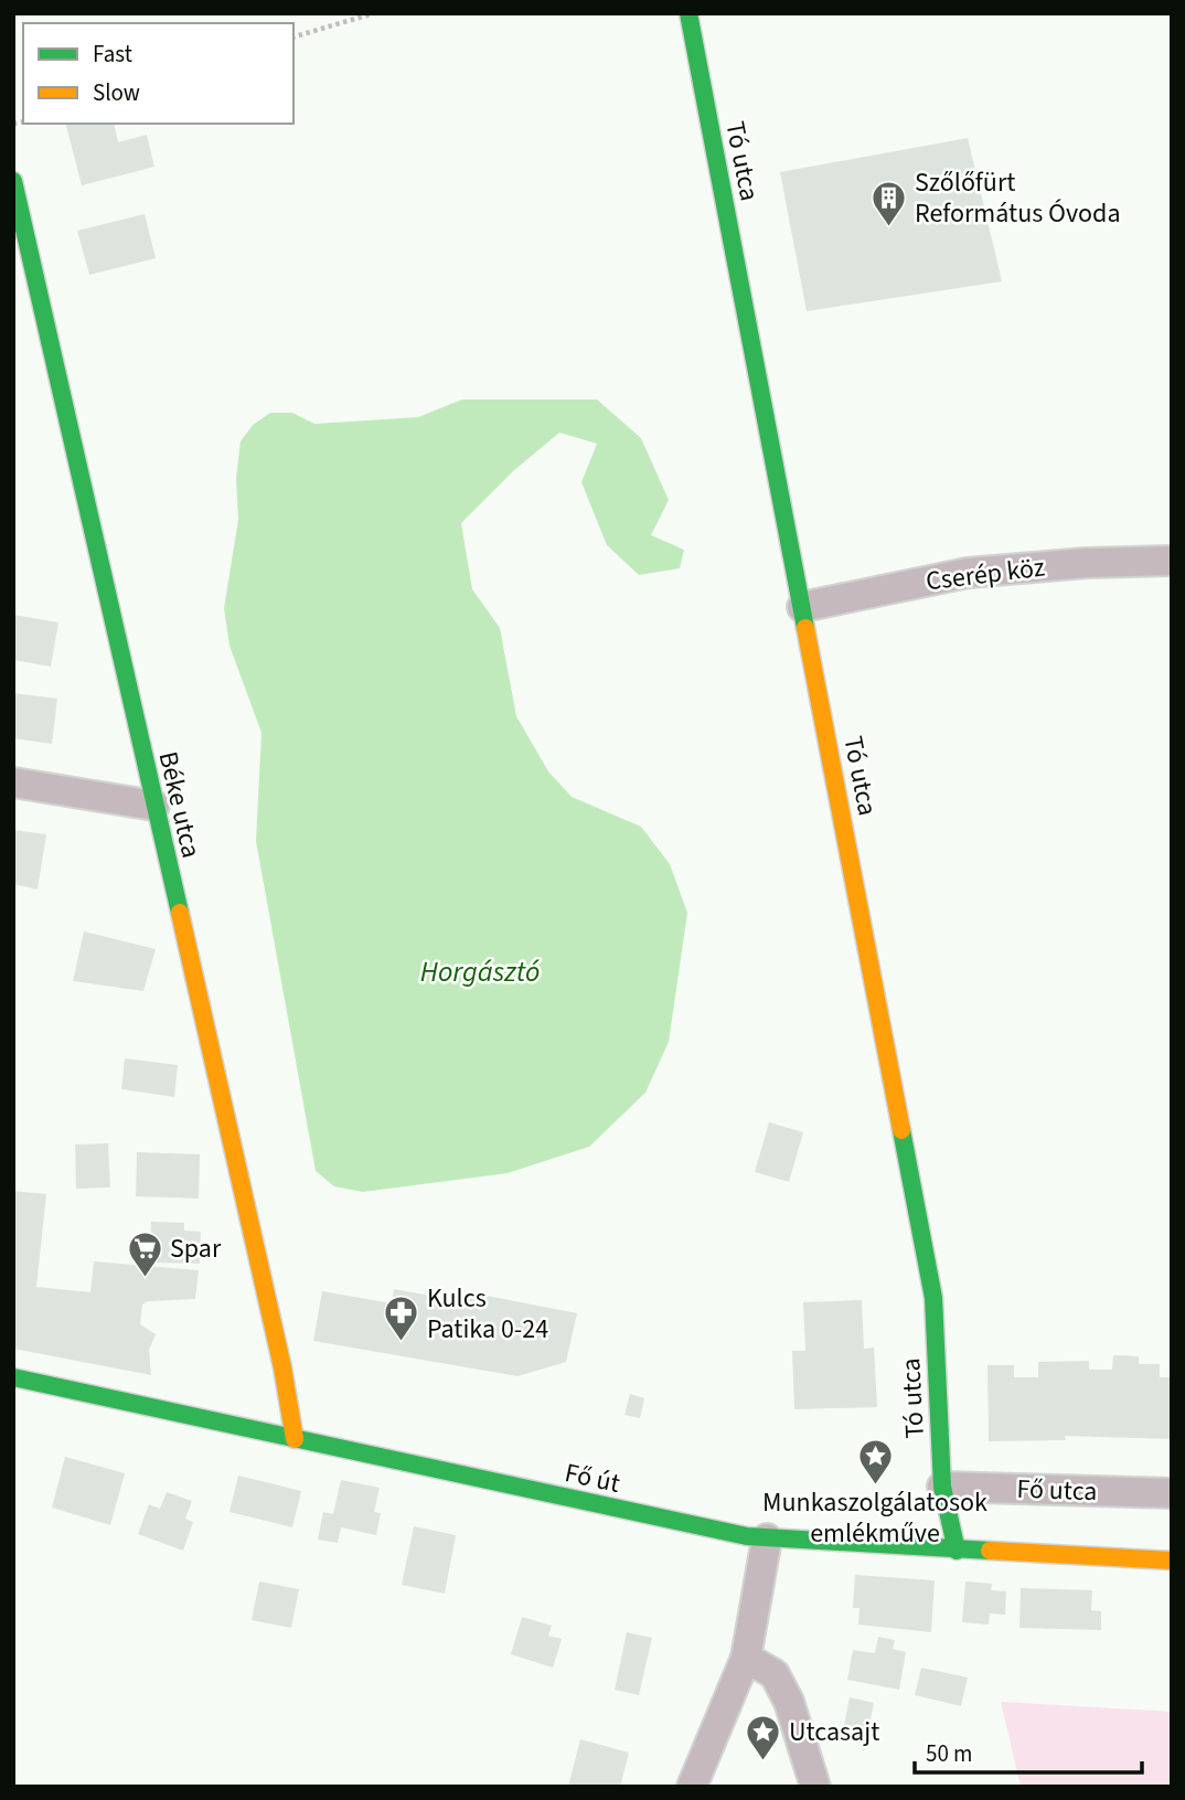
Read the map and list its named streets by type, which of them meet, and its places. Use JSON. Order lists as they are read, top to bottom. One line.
{"streets":{"street":["Tó utca","Cserép köz","Béke utca","Fő út","Fő utca"]},"crossings":[["Tó utca","Cserép köz"],["Tó utca","Fő út"],["Tó utca","Fő utca"],["Béke utca","Fő út"]],"water":["Horgásztó"],"places":{"building":["Szőlőfürt Református Óvoda"],"supermarket":["Spar"],"pharmacy":["Kulcs Patika 0-24"],"place":["Munkaszolgálatosok emlékműve","Utcasajt"]},"legend":["Fast","Slow"],"scale_bar":"50 m"}
